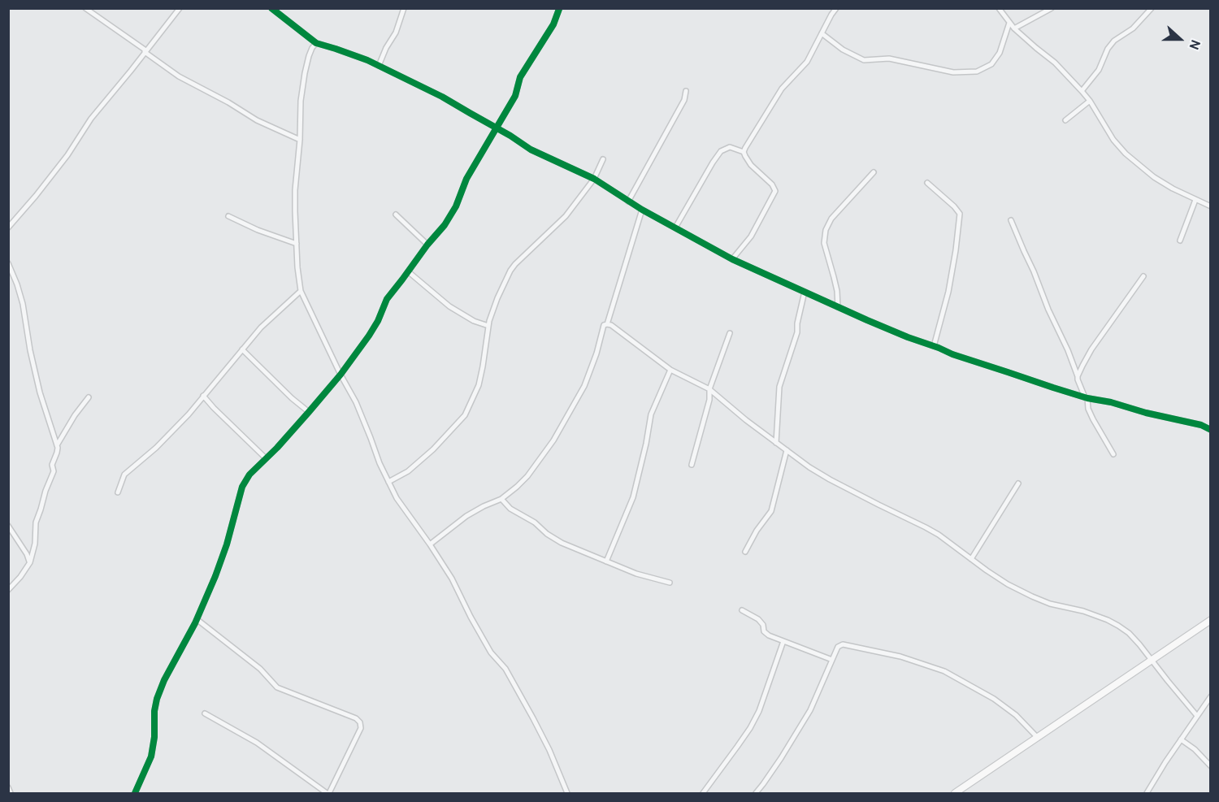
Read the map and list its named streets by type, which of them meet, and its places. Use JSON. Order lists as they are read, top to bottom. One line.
{"north":"right"}
